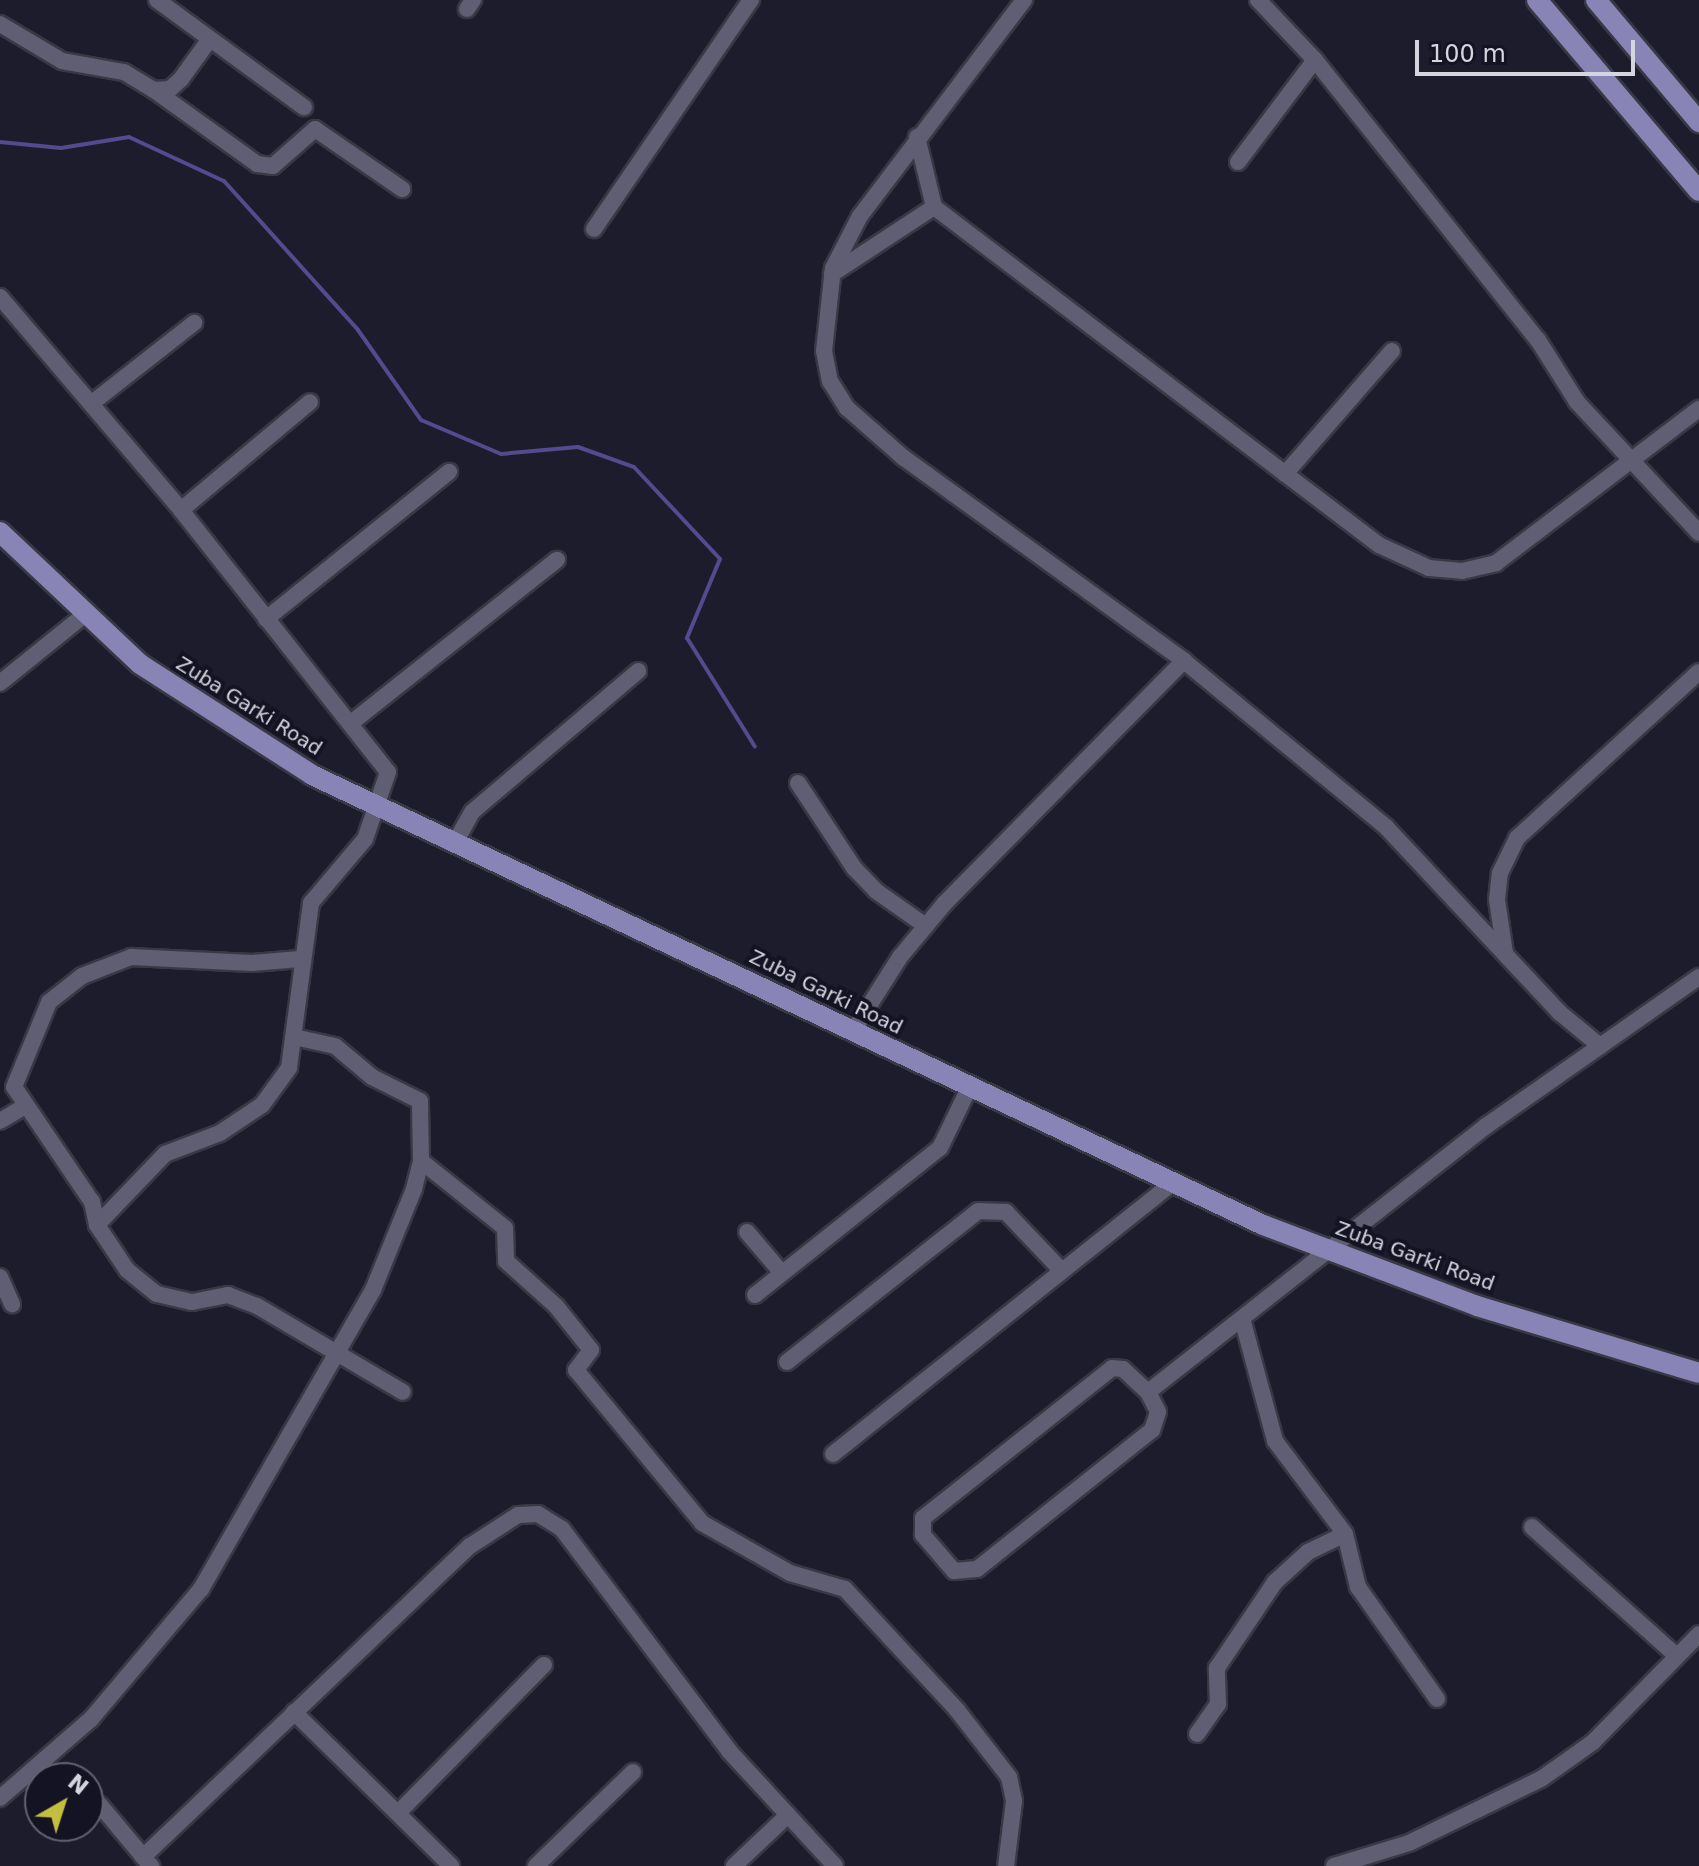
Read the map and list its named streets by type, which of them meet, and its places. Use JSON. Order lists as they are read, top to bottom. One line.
{"streets":{"main road":["Zuba Garki Road"]},"scale_bar":"100 m","north":"top right"}
